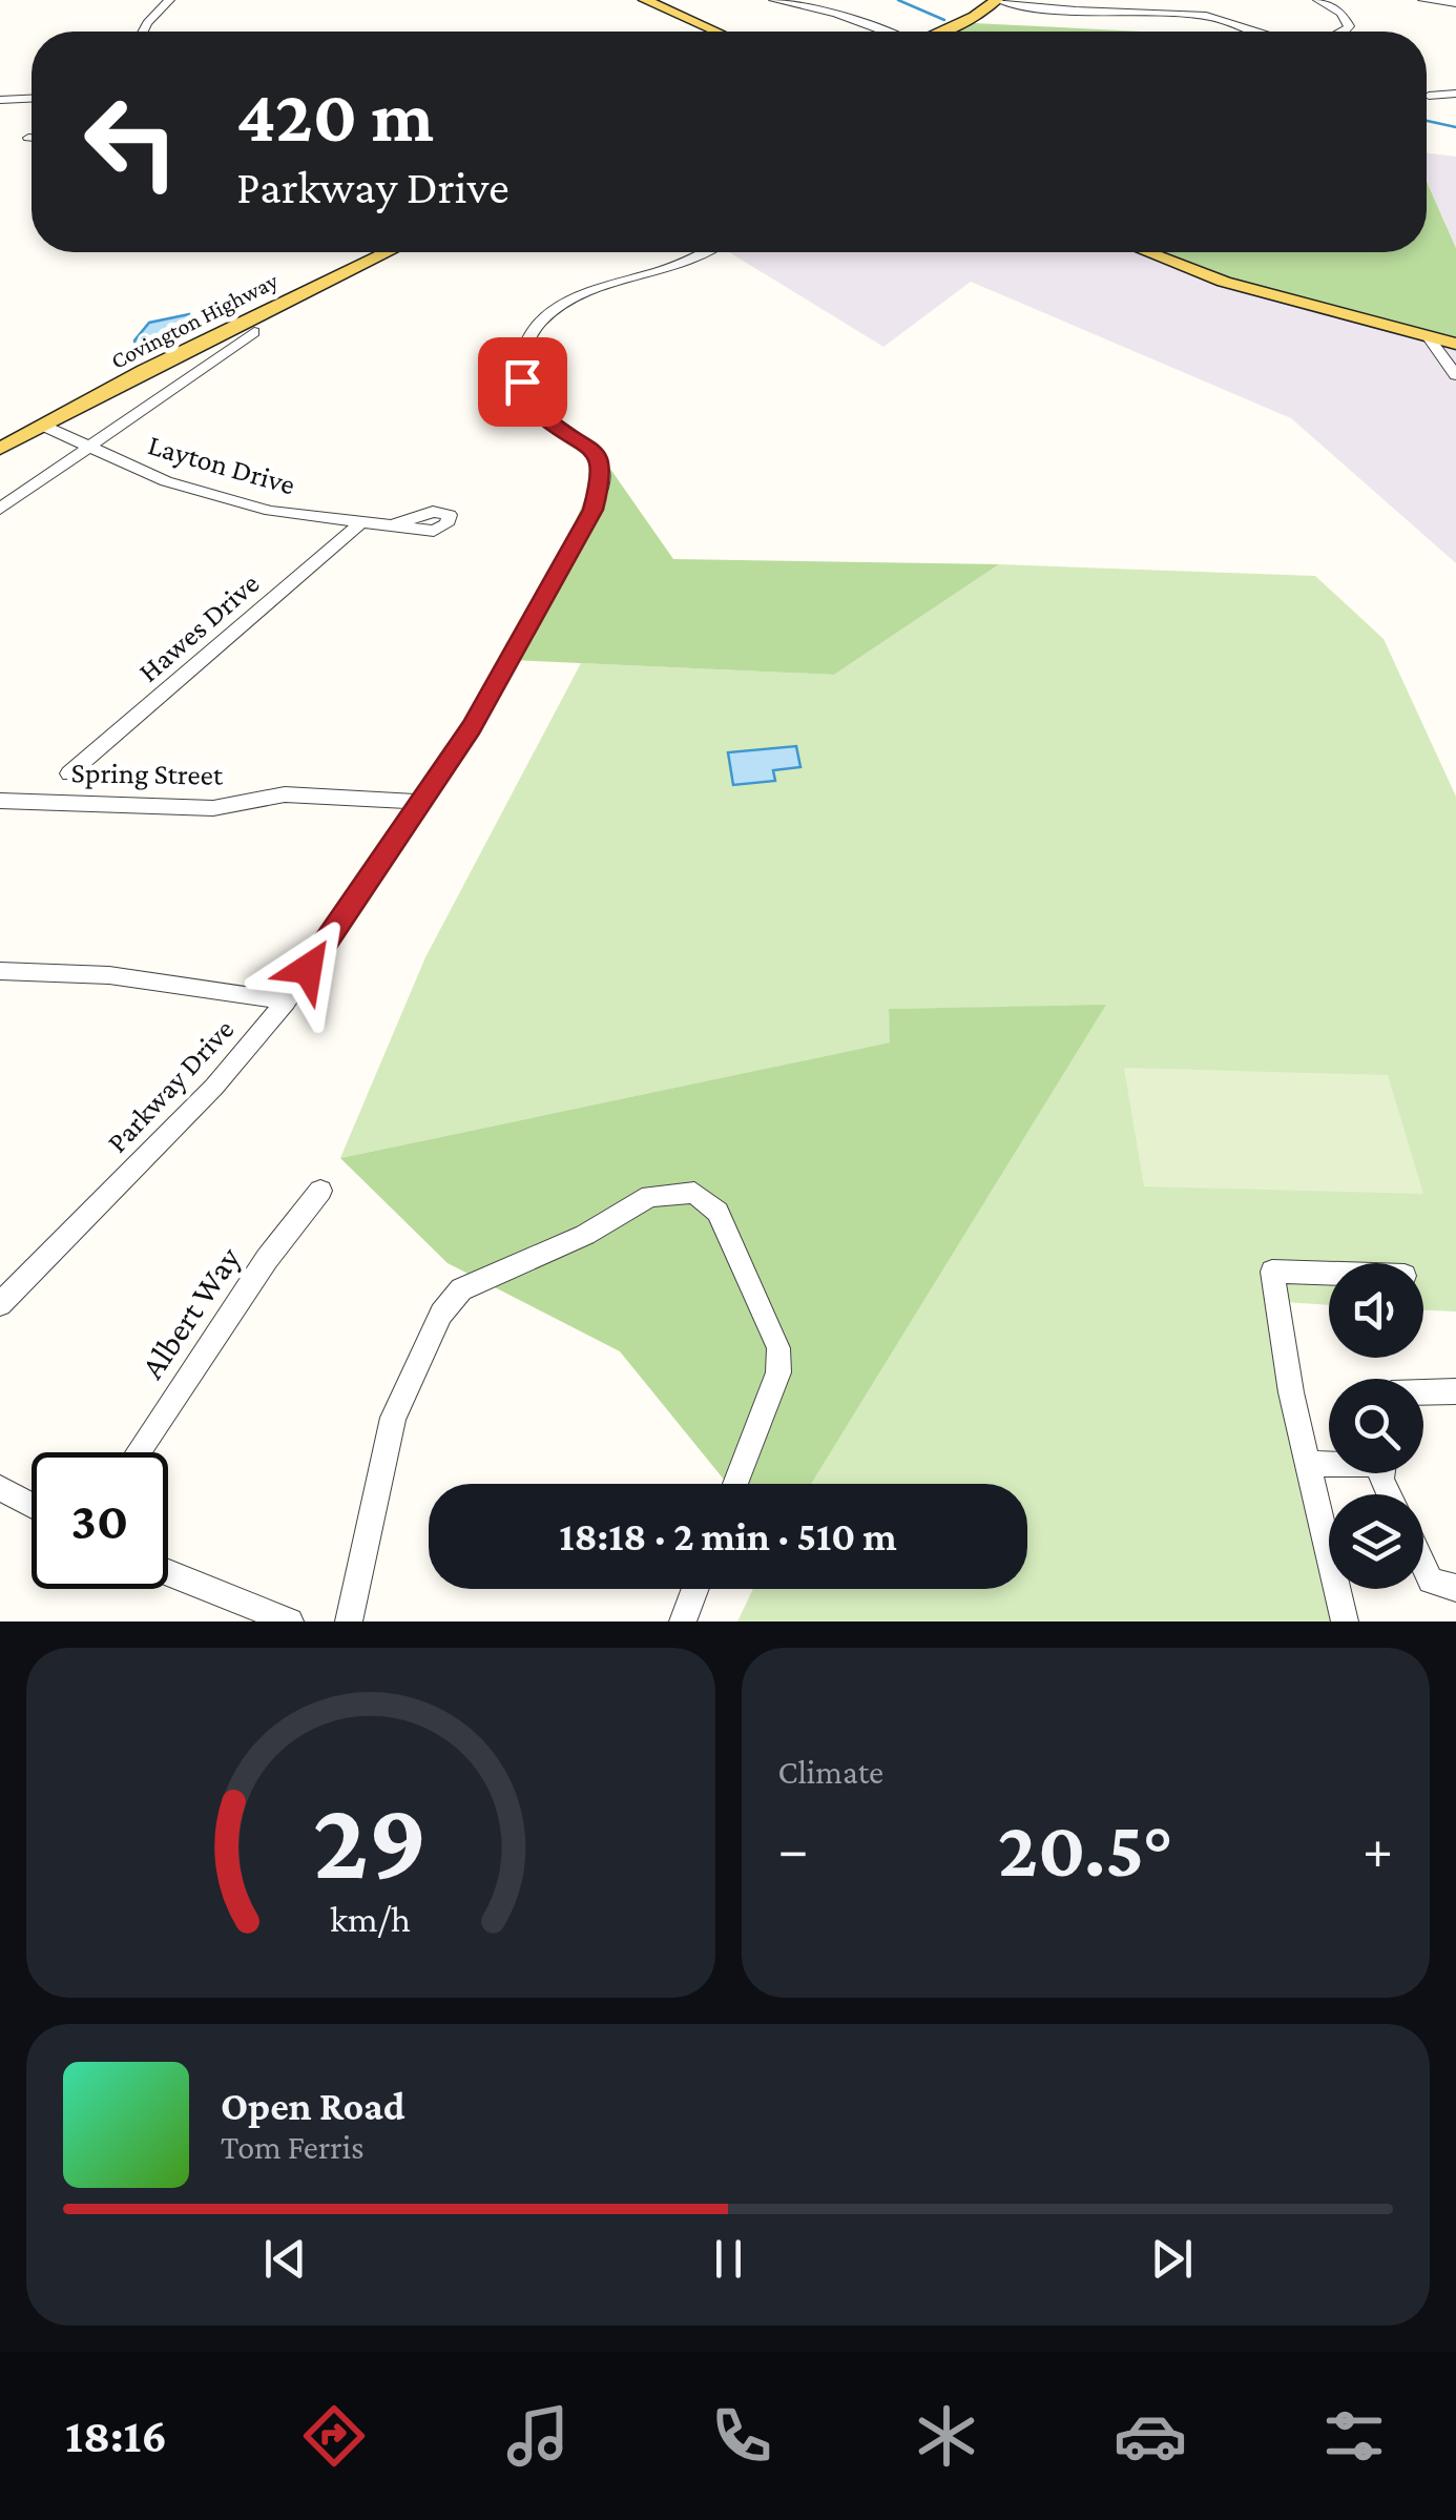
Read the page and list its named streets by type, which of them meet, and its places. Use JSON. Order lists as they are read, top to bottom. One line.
{"streets":{"main road":["Covington Highway"],"street":["Layton Drive","Hawes Drive","Spring Street","Parkway Drive","Albert Way"]},"crossings":[["Covington Highway","Layton Drive"],["Layton Drive","Hawes Drive"],["Spring Street","Parkway Drive"]],"page":{"turn":["420 m","Parkway Drive"],"limit":"30","trip":"18:18 · 2 min · 510 m","tile":"Climate","heat":["−","20.5°","+"],"song":["Open Road","Tom Ferris"],"tabs":"18:16","gauge":["29","km/h"]}}
